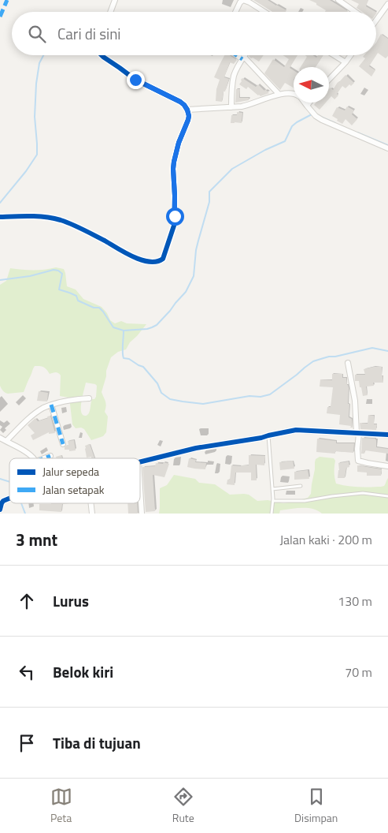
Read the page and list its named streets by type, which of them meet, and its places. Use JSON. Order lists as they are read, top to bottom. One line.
{"legend":["Jalur sepeda","Jalan setapak"],"north":"left","page":{"search":"Cari di sini","heading":["3 mnt","Jalan kaki · 200 m"],"list":[["Lurus","130 m"],["Belok kiri","70 m"],"Tiba di tujuan"],"nav":["Peta","Rute","Disimpan"]}}
